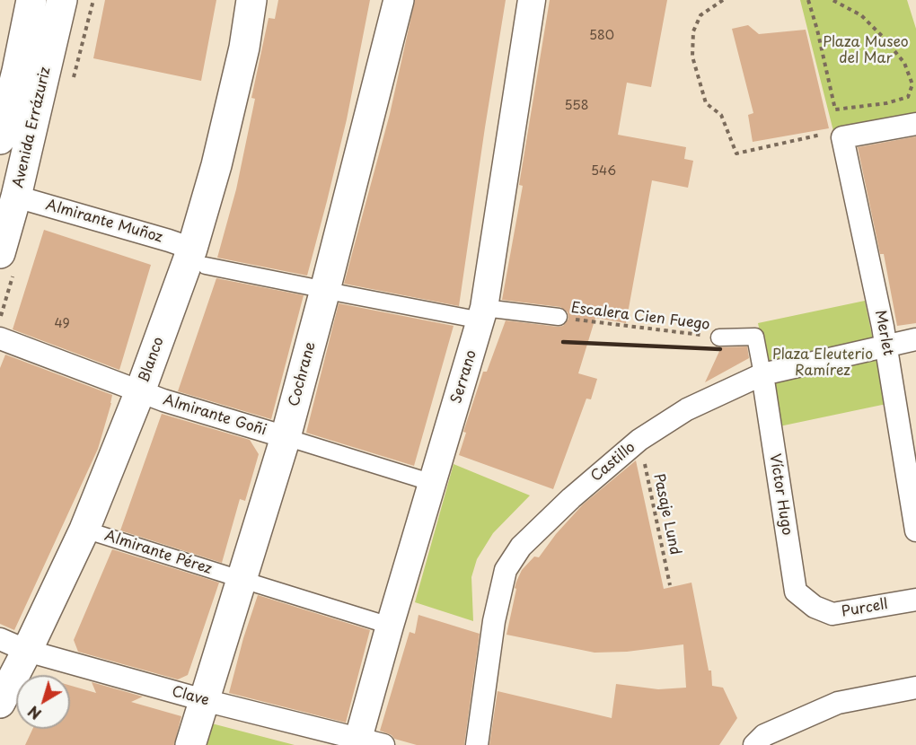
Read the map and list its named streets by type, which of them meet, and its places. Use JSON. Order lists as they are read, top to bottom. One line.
{"streets":{"main road":["Avenida Errázuriz","Blanco","Cochrane"],"street":["Almirante Muñoz","Merlet","Serrano","Almirante Goñi","Castillo","Víctor Hugo","Almirante Pérez","Purcell","Clave"],"path":["Escalera Cien Fuego","Pasaje Lund"]},"crossings":[["Avenida Errázuriz","Almirante Muñoz"],["Almirante Muñoz","Blanco"],["Merlet","Castillo"],["Blanco","Almirante Goñi"],["Blanco","Almirante Pérez"],["Blanco","Clave"],["Cochrane","Almirante Goñi"],["Cochrane","Clave"],["Serrano","Almirante Goñi"],["Serrano","Clave"],["Castillo","Víctor Hugo"],["Víctor Hugo","Purcell"]],"parks":["Plaza Museo del Mar","Plaza Eleuterio Ramírez"],"house_numbers":["580","558","546","49"],"north":"bottom left"}
